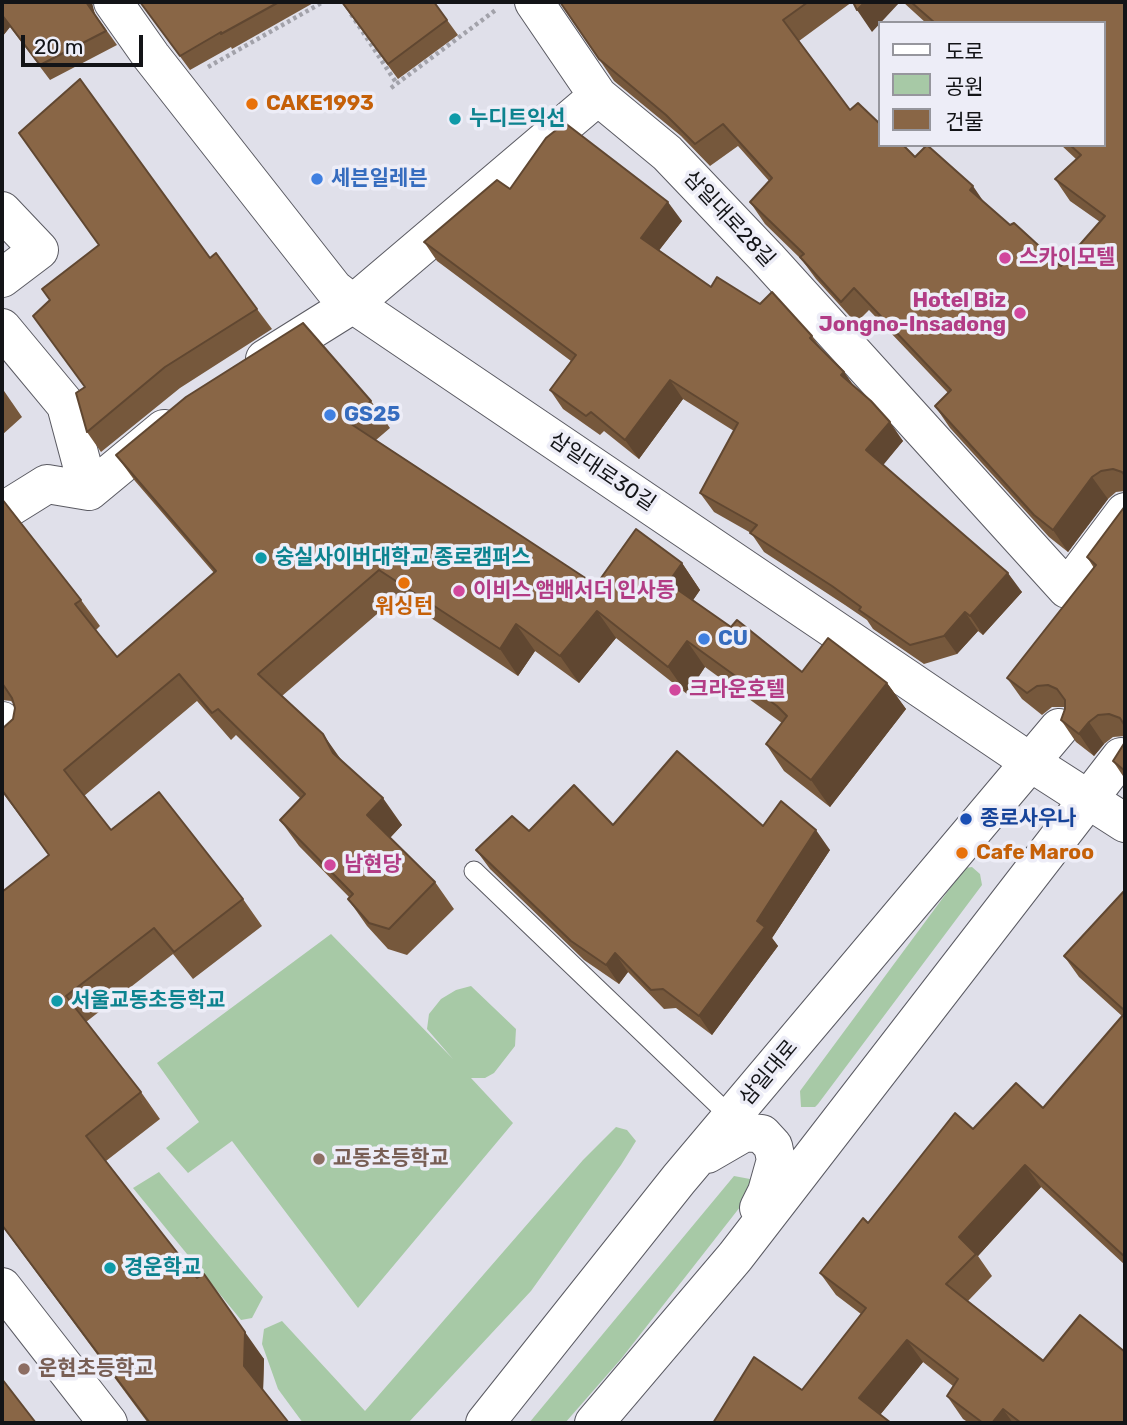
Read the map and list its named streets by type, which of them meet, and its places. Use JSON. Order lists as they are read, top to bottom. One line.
{"streets":{"street":["삼일대로28길","삼일대로30길","삼일대로"]},"crossings":[["삼일대로30길","삼일대로"]],"places":["CAKE1993","누디트익선","세븐일레븐","스카이모텔","Hotel Biz Jongno-Insadong","GS25","숭실사이버대학교 종로캠퍼스","워싱턴","이비스 앰배서더 인사동","CU","크라운호텔","종로사우나","Cafe Maroo","남현당","서울교동초등학교","교동초등학교","경운학교","운현초등학교"],"legend":["도로","공원","건물"],"scale_bar":"20 m"}
